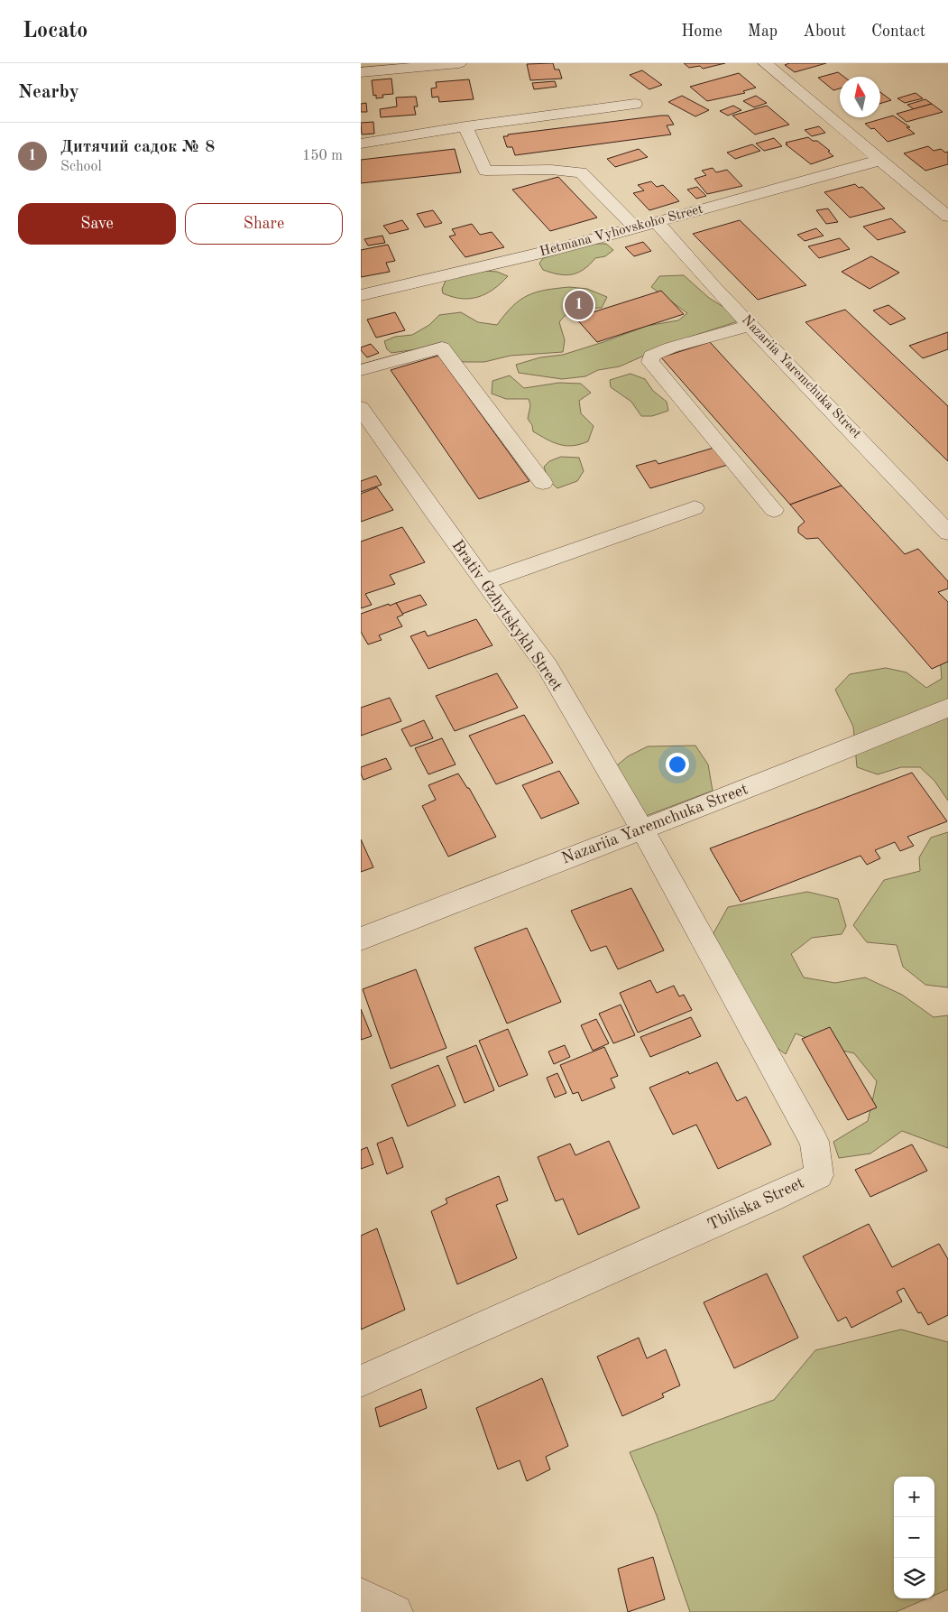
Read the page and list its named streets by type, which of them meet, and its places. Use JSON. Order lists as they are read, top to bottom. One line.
{"streets":{"street":["Hetmana Vyhovskoho Street","Nazariia Yaremchuka Street","Brativ Gzhytskykh Street","Tbiliska Street"]},"crossings":[["Hetmana Vyhovskoho Street","Nazariia Yaremchuka Street"],["Nazariia Yaremchuka Street","Brativ Gzhytskykh Street"],["Nazariia Yaremchuka Street","Tbiliska Street"],["Brativ Gzhytskykh Street","Tbiliska Street"]],"north":"top","page":{"header":"Locato","nav":["Home","Map","About","Contact"],"heading":"Nearby","list":[{"mark":"1","name":"Дитячий садок № 8","note":"School","value":"150 m"}],"buttons":["Save","Share"],"pins":"1","map_buttons":["+","−"]}}
